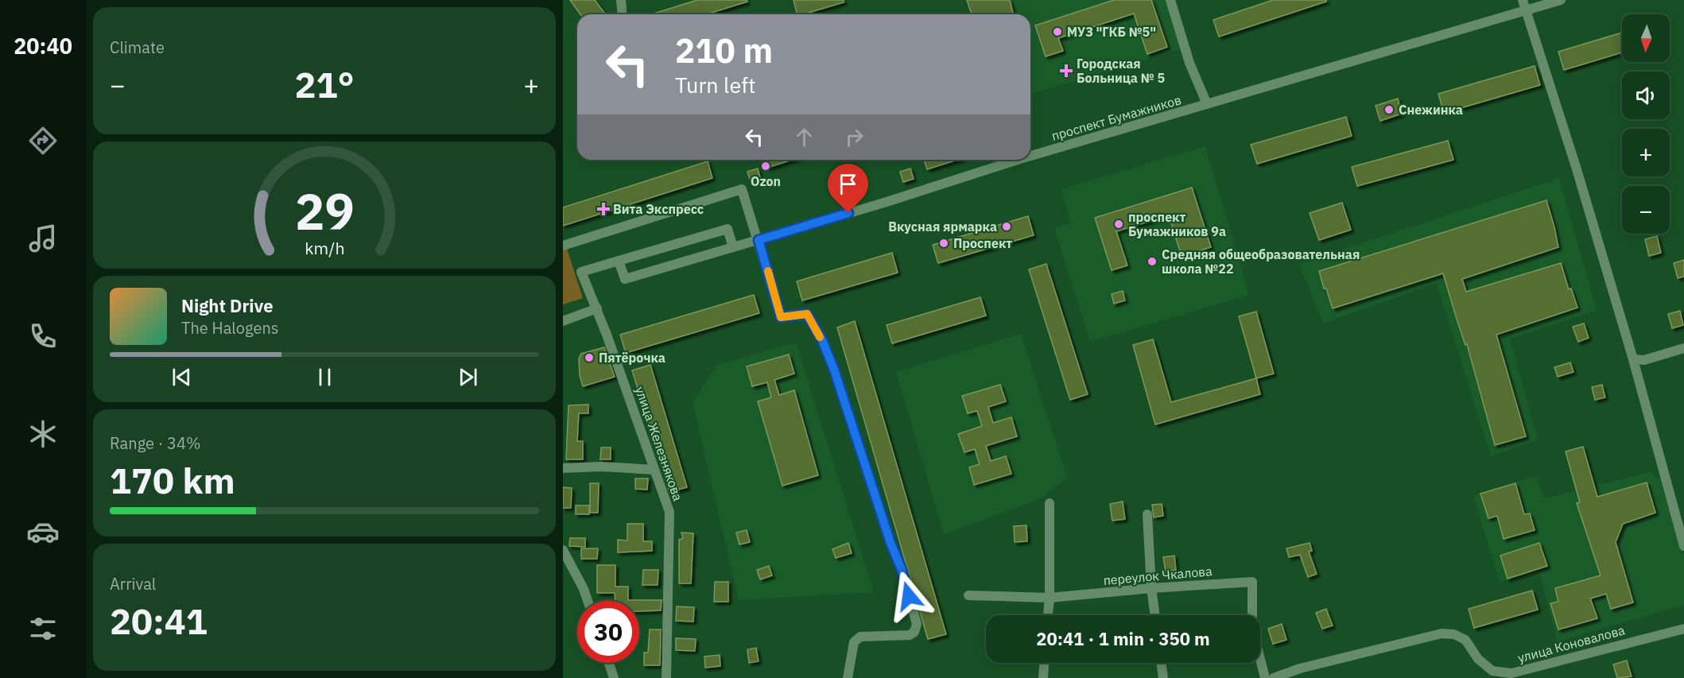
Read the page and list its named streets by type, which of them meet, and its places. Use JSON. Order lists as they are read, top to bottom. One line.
{"streets":{"street":["проспект Бумажников","улица Железнякова","переулок Чкалова","улица Коновалова"]},"crossings":[["проспект Бумажников","улица Железнякова"]],"places":{"other":["МУЗ \"ГКБ №5\"","Снежинка","Ozon","проспект Бумажников 9а","Вкусная ярмарка","Проспект","Средняя общеобразовательная школа №22","Пятёрочка"],"health":["Городская Больница № 5","Вита Экспресс"]},"north":"bottom","page":{"tabs":"20:40","tile":["Climate",["Range · 34%","170 km"],["Arrival","20:41"]],"map_buttons":["+","−"],"turn":["210 m","Turn left"],"heat":["−","21°","+"],"song":["Night Drive","The Halogens"],"limit":"30","trip":"20:41 · 1 min · 350 m","gauge":["29","km/h"]}}
